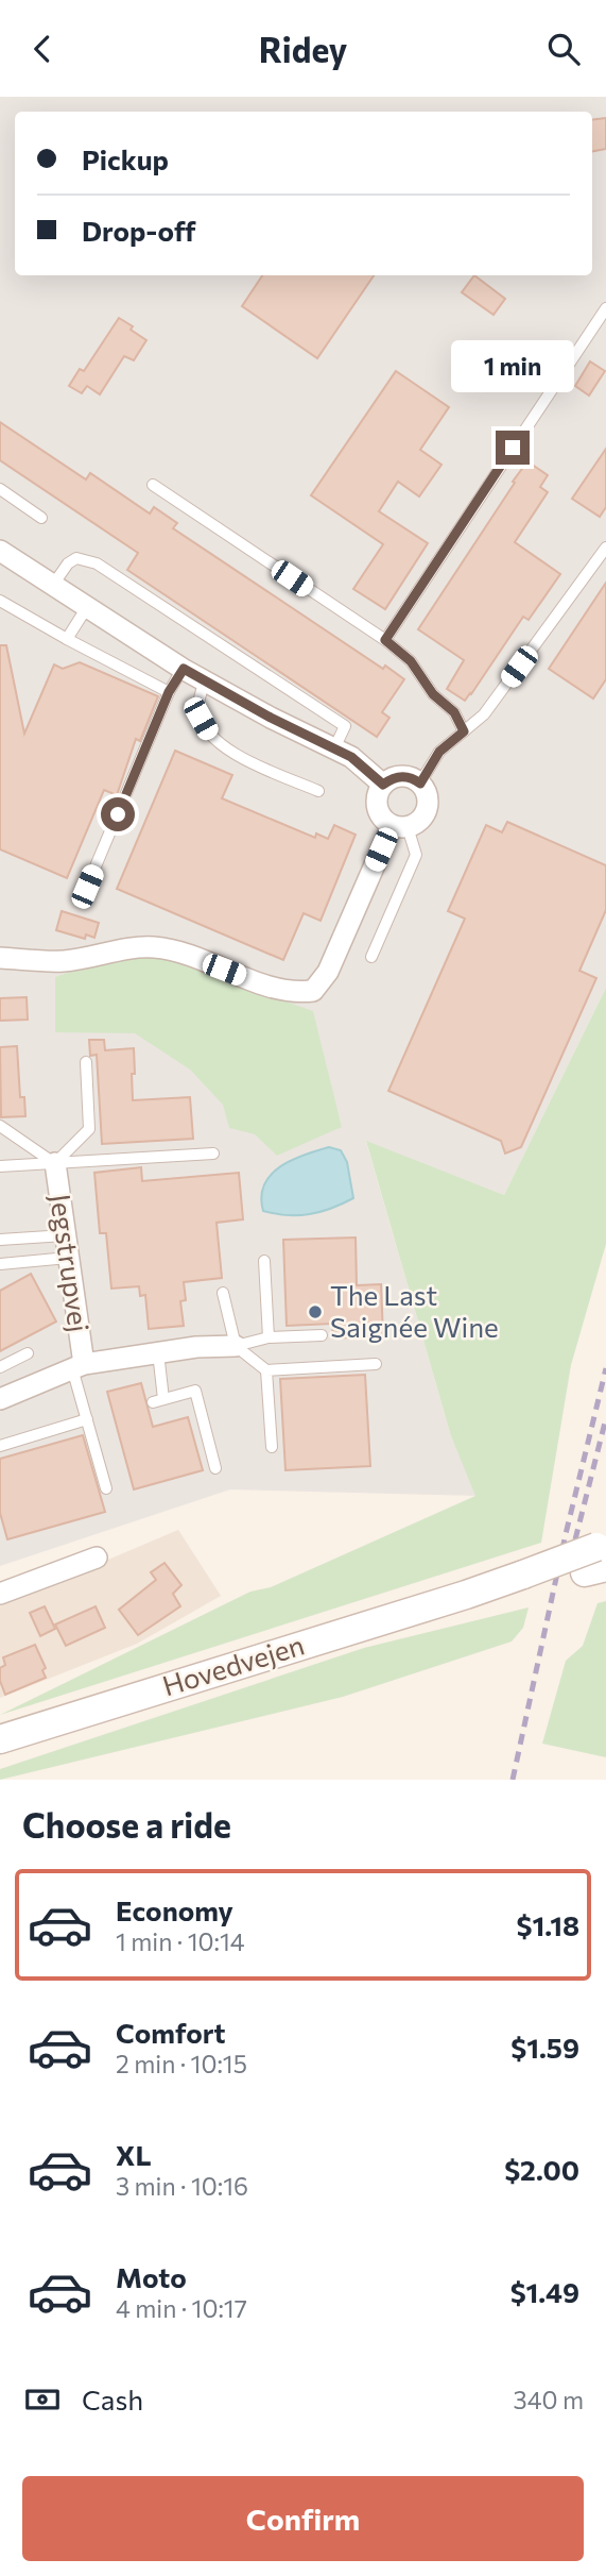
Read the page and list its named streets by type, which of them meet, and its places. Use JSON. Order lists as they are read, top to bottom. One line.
{"streets":{"main road":["Hovedvejen"],"street":["Jegstrupvej"]},"places":["The Last Saignée Wine"],"page":{"header":"Ridey","banner":["Pickup","Drop-off"],"bubble":"1 min","heading":"Choose a ride","list":[{"name":"Economy","note":"1 min · 10:14","value":"$1.18"},{"name":"Comfort","note":"2 min · 10:15","value":"$1.59"},{"name":"XL","note":"3 min · 10:16","value":"$2.00"},{"name":"Moto","note":"4 min · 10:17","value":"$1.49"}],"pay":["Cash","340 m"],"buttons":"Confirm"}}
